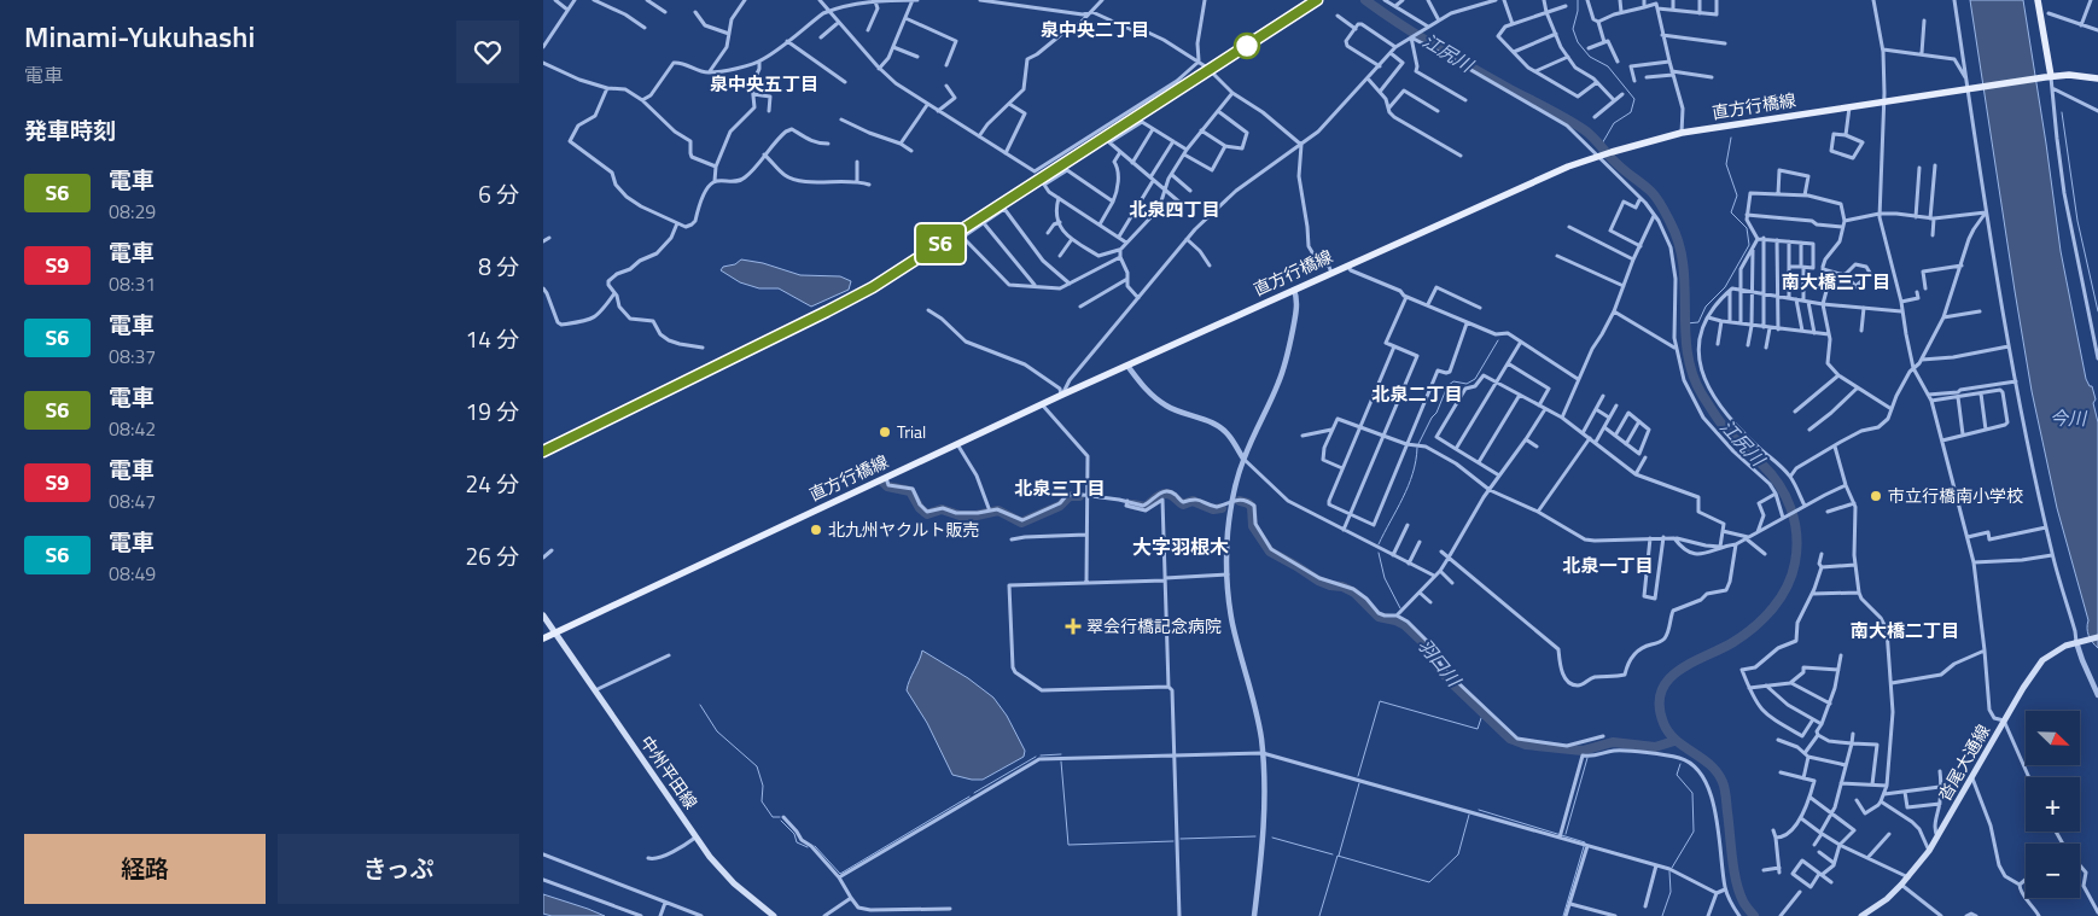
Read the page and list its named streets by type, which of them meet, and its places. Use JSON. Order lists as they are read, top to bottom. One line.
{"streets":{"main road":["直方行橋線","沓尾大通線","中州平田線"]},"crossings":[["直方行橋線","中州平田線"]],"districts":["泉中央二丁目","泉中央五丁目","北泉四丁目","南大橋三丁目","北泉二丁目","北泉三丁目","大字羽根木","北泉一丁目","南大橋二丁目"],"water":["江尻川","今川","羽口川"],"places":{"other":["Trial","市立行橋南小学校","北九州ヤクルト販売"],"health":["翠会行橋記念病院"]},"north":"bottom right","page":{"heading":[["Minami-Yukuhashi","電車"],"発車時刻"],"on_map":"S6","list":[{"mark":"S6","name":"電車","note":"08:29","value":"6 分"},{"mark":"S9","name":"電車","note":"08:31","value":"8 分"},{"mark":"S6","name":"電車","note":"08:37","value":"14 分"},{"mark":"S6","name":"電車","note":"08:42","value":"19 分"},{"mark":"S9","name":"電車","note":"08:47","value":"24 分"},{"mark":"S6","name":"電車","note":"08:49","value":"26 分"}],"map_buttons":["+","−"],"buttons":["経路","きっぷ"]}}
